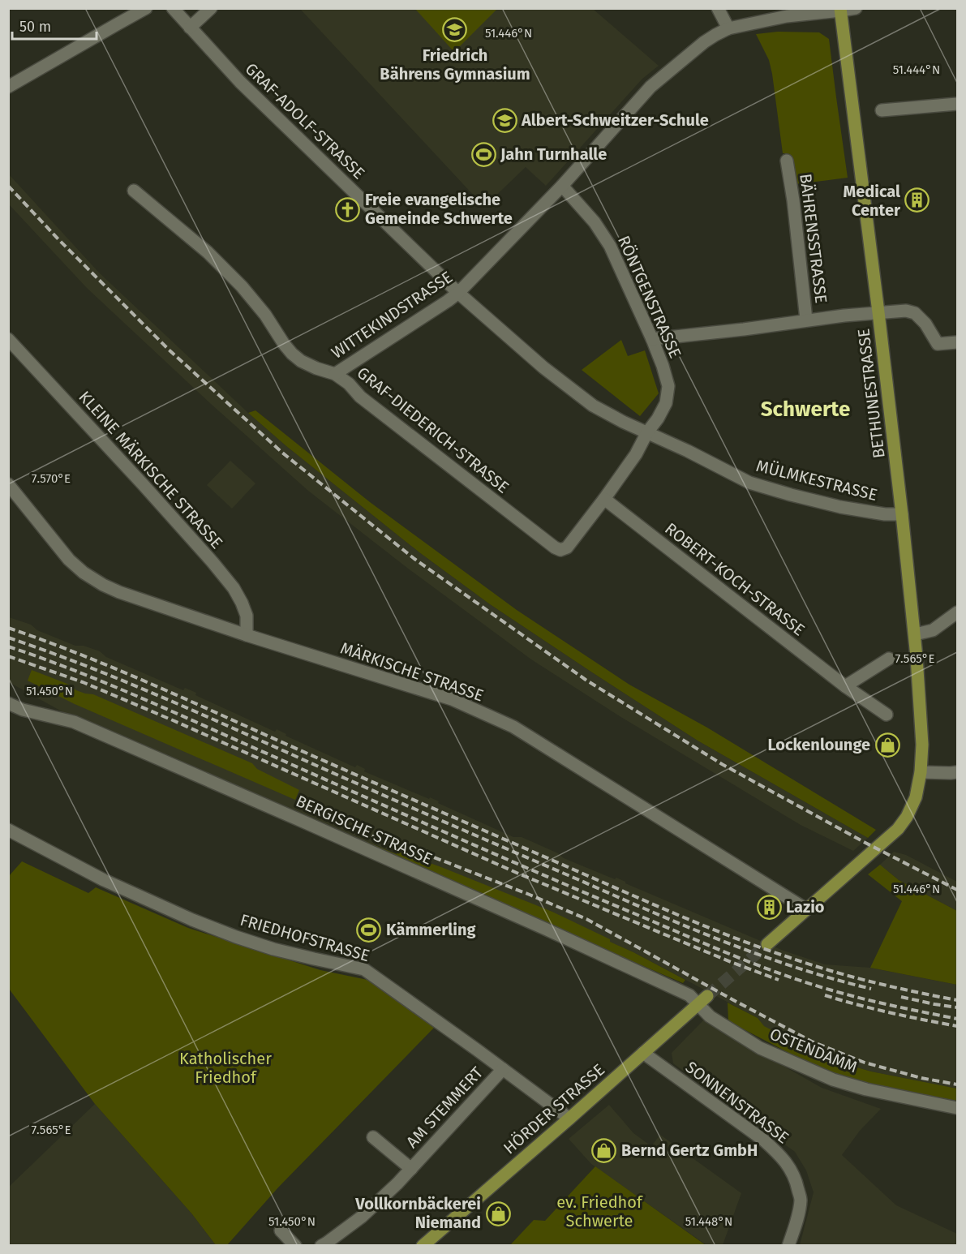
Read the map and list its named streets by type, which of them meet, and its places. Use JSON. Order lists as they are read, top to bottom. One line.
{"streets":{"main road":["BETHUNESTRASSE","HÖRDER STRASSE"],"street":["GRAF-ADOLF-STRASSE","BÄHRENSSTRASSE","RÖNTGENSTRASSE","WITTEKINDSTRASSE","GRAF-DIEDERICH-STRASSE","KLEINE MÄRKISCHE STRASSE","MÜLMKESTRASSE","ROBERT-KOCH-STRASSE","MÄRKISCHE STRASSE","BERGISCHE STRASSE","FRIEDHOFSTRASSE","OSTENDAMM","SONNENSTRASSE","AM STEMMERT"]},"crossings":[["GRAF-ADOLF-STRASSE","RÖNTGENSTRASSE"],["GRAF-ADOLF-STRASSE","WITTEKINDSTRASSE"],["GRAF-ADOLF-STRASSE","MÜLMKESTRASSE"],["RÖNTGENSTRASSE","WITTEKINDSTRASSE"],["RÖNTGENSTRASSE","GRAF-DIEDERICH-STRASSE"],["RÖNTGENSTRASSE","MÜLMKESTRASSE"],["RÖNTGENSTRASSE","ROBERT-KOCH-STRASSE"],["WITTEKINDSTRASSE","BETHUNESTRASSE"],["WITTEKINDSTRASSE","GRAF-DIEDERICH-STRASSE"],["BETHUNESTRASSE","MÜLMKESTRASSE"],["GRAF-DIEDERICH-STRASSE","ROBERT-KOCH-STRASSE"],["KLEINE MÄRKISCHE STRASSE","MÄRKISCHE STRASSE"],["BERGISCHE STRASSE","OSTENDAMM"],["BERGISCHE STRASSE","HÖRDER STRASSE"],["FRIEDHOFSTRASSE","AM STEMMERT"],["FRIEDHOFSTRASSE","HÖRDER STRASSE"],["OSTENDAMM","HÖRDER STRASSE"],["SONNENSTRASSE","HÖRDER STRASSE"]],"districts":["Schwerte"],"parks":["Katholischer Friedhof","ev. Friedhof Schwerte"],"places":{"school or university":["Friedrich Bährens Gymnasium","Albert-Schweitzer-Schule"],"sports":["Jahn Turnhalle","Kämmerling"],"building":["Medical Center","Lazio"],"church":["Freie evangelische Gemeinde Schwerte"],"shop":["Lockenlounge","Bernd Gertz GmbH","Vollkornbäckerei Niemand"]},"scale_bar":"50 m","coordinates":["51.446°N","51.444°N","7.570°E","7.565°E","51.450°N","51.448°N"]}
